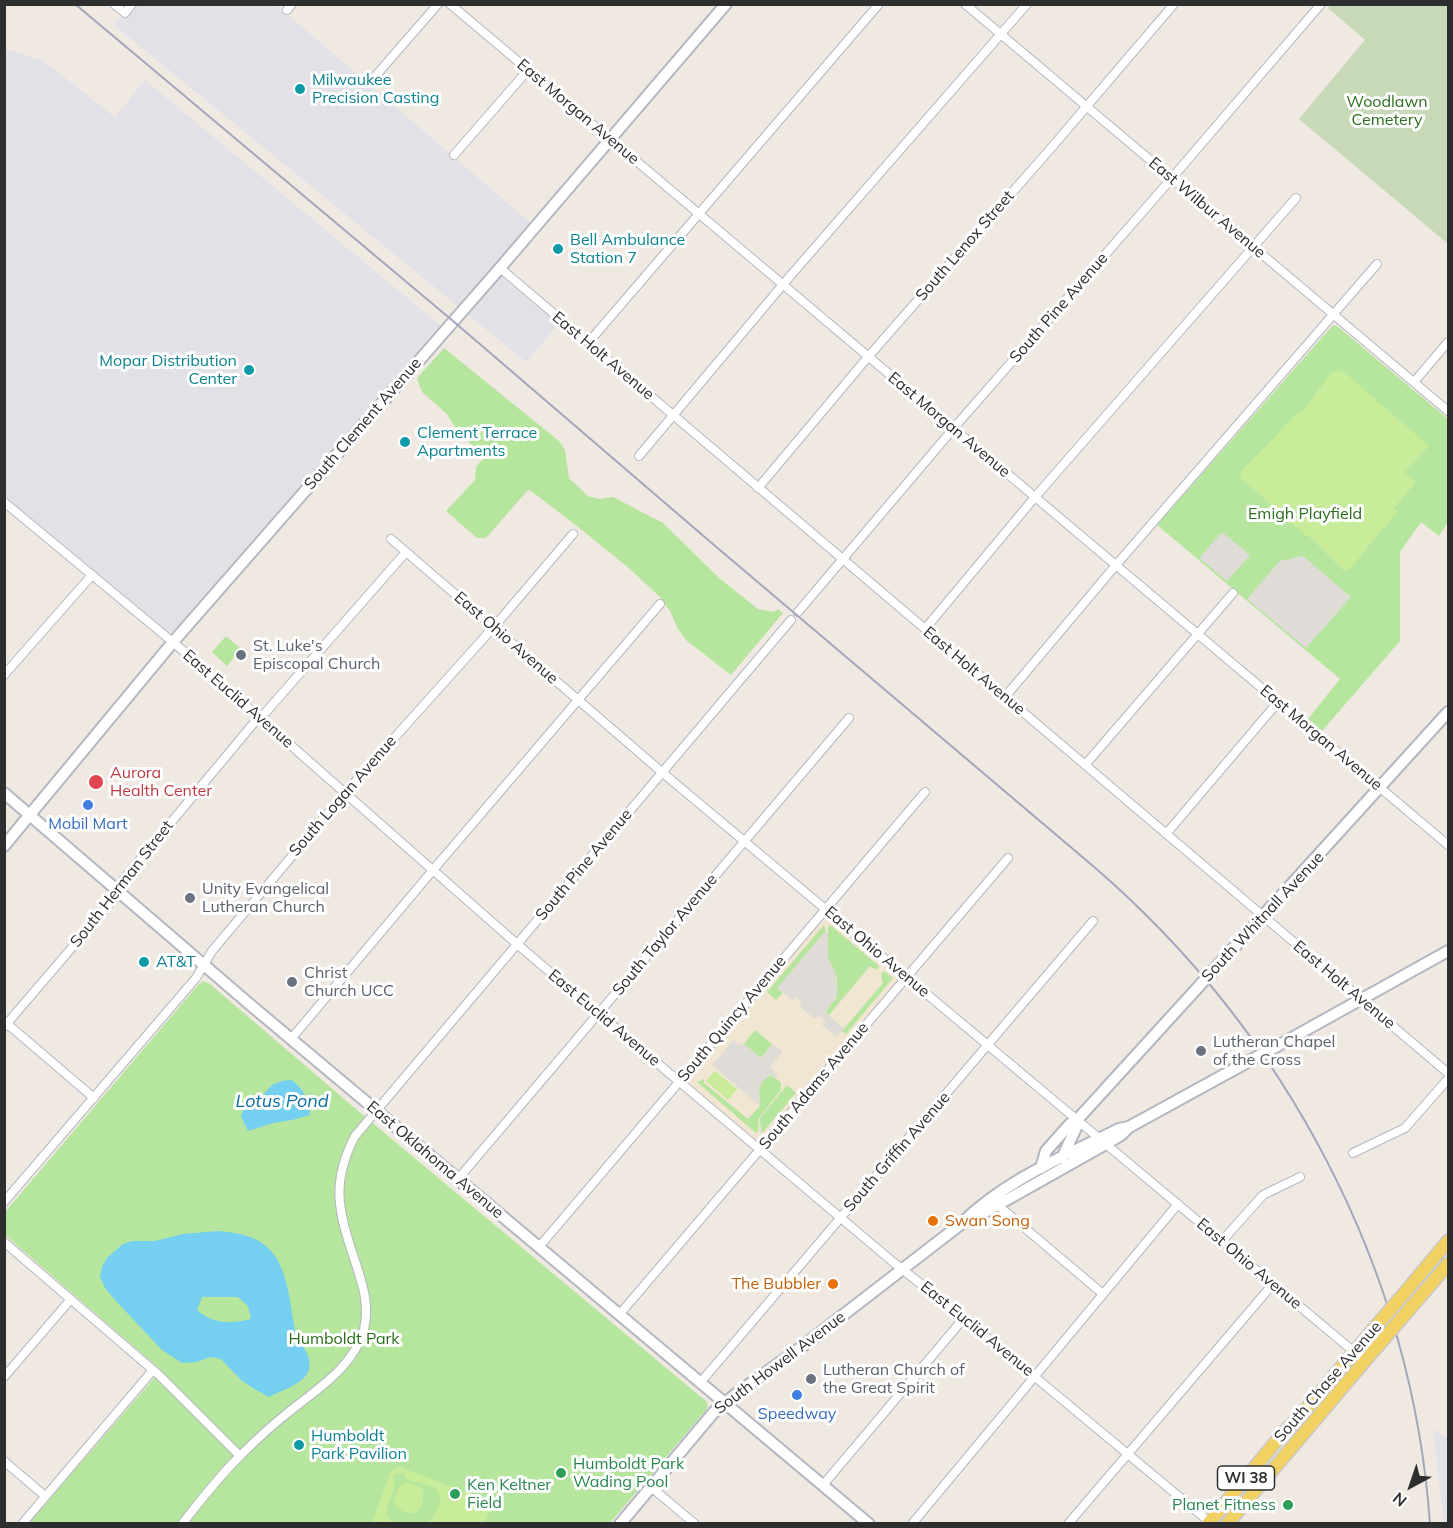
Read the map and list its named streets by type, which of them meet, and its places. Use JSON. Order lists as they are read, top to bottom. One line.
{"streets":{"main road":["South Chase Avenue","WI 38"],"street":["East Morgan Avenue","East Wilbur Avenue","South Lenox Street","South Pine Avenue","East Holt Avenue","South Clement Avenue","East Ohio Avenue","East Euclid Avenue","South Logan Avenue","South Herman Street","South Whitnall Avenue","South Taylor Avenue","South Quincy Avenue","South Adams Avenue","South Griffin Avenue","East Oklahoma Avenue","South Howell Avenue"]},"crossings":[["East Morgan Avenue","South Lenox Street"],["East Morgan Avenue","South Pine Avenue"],["East Morgan Avenue","South Clement Avenue"],["East Morgan Avenue","South Whitnall Avenue"],["East Wilbur Avenue","South Lenox Street"],["East Wilbur Avenue","South Pine Avenue"],["South Lenox Street","East Holt Avenue"],["South Pine Avenue","East Holt Avenue"],["South Pine Avenue","East Ohio Avenue"],["South Pine Avenue","East Euclid Avenue"],["South Pine Avenue","East Oklahoma Avenue"],["East Holt Avenue","South Clement Avenue"],["East Holt Avenue","South Whitnall Avenue"],["East Holt Avenue","South Howell Avenue"],["South Clement Avenue","East Euclid Avenue"],["South Clement Avenue","East Oklahoma Avenue"],["East Ohio Avenue","South Logan Avenue"],["East Ohio Avenue","South Herman Street"],["East Ohio Avenue","South Whitnall Avenue"],["East Ohio Avenue","South Taylor Avenue"],["East Ohio Avenue","South Quincy Avenue"],["East Ohio Avenue","South Adams Avenue"],["East Ohio Avenue","South Griffin Avenue"],["East Ohio Avenue","South Howell Avenue"],["East Ohio Avenue","South Chase Avenue"],["East Euclid Avenue","South Logan Avenue"],["East Euclid Avenue","South Herman Street"],["East Euclid Avenue","South Taylor Avenue"],["East Euclid Avenue","South Quincy Avenue"],["East Euclid Avenue","South Adams Avenue"],["East Euclid Avenue","South Griffin Avenue"],["East Euclid Avenue","South Howell Avenue"],["East Euclid Avenue","South Chase Avenue"],["South Logan Avenue","East Oklahoma Avenue"],["South Herman Street","East Oklahoma Avenue"],["South Whitnall Avenue","South Howell Avenue"],["South Taylor Avenue","East Oklahoma Avenue"],["South Quincy Avenue","East Oklahoma Avenue"],["South Adams Avenue","East Oklahoma Avenue"],["South Griffin Avenue","East Oklahoma Avenue"],["East Oklahoma Avenue","South Howell Avenue"]],"water":["Lotus Pond"],"parks":["Woodlawn Cemetery","Emigh Playfield","Humboldt Park"],"places":["Milwaukee Precision Casting","Bell Ambulance Station 7","Mopar Distribution Center","Clement Terrace Apartments","St. Luke's Episcopal Church","Aurora Health Center","Mobil Mart","Unity Evangelical Lutheran Church","AT&T","Christ Church UCC","Lutheran Chapel of the Cross","Swan Song","The Bubbler","Lutheran Church of the Great Spirit","Speedway","Humboldt Park Pavilion","Humboldt Park Wading Pool","Ken Keltner Field","Planet Fitness"],"north":"bottom left"}
